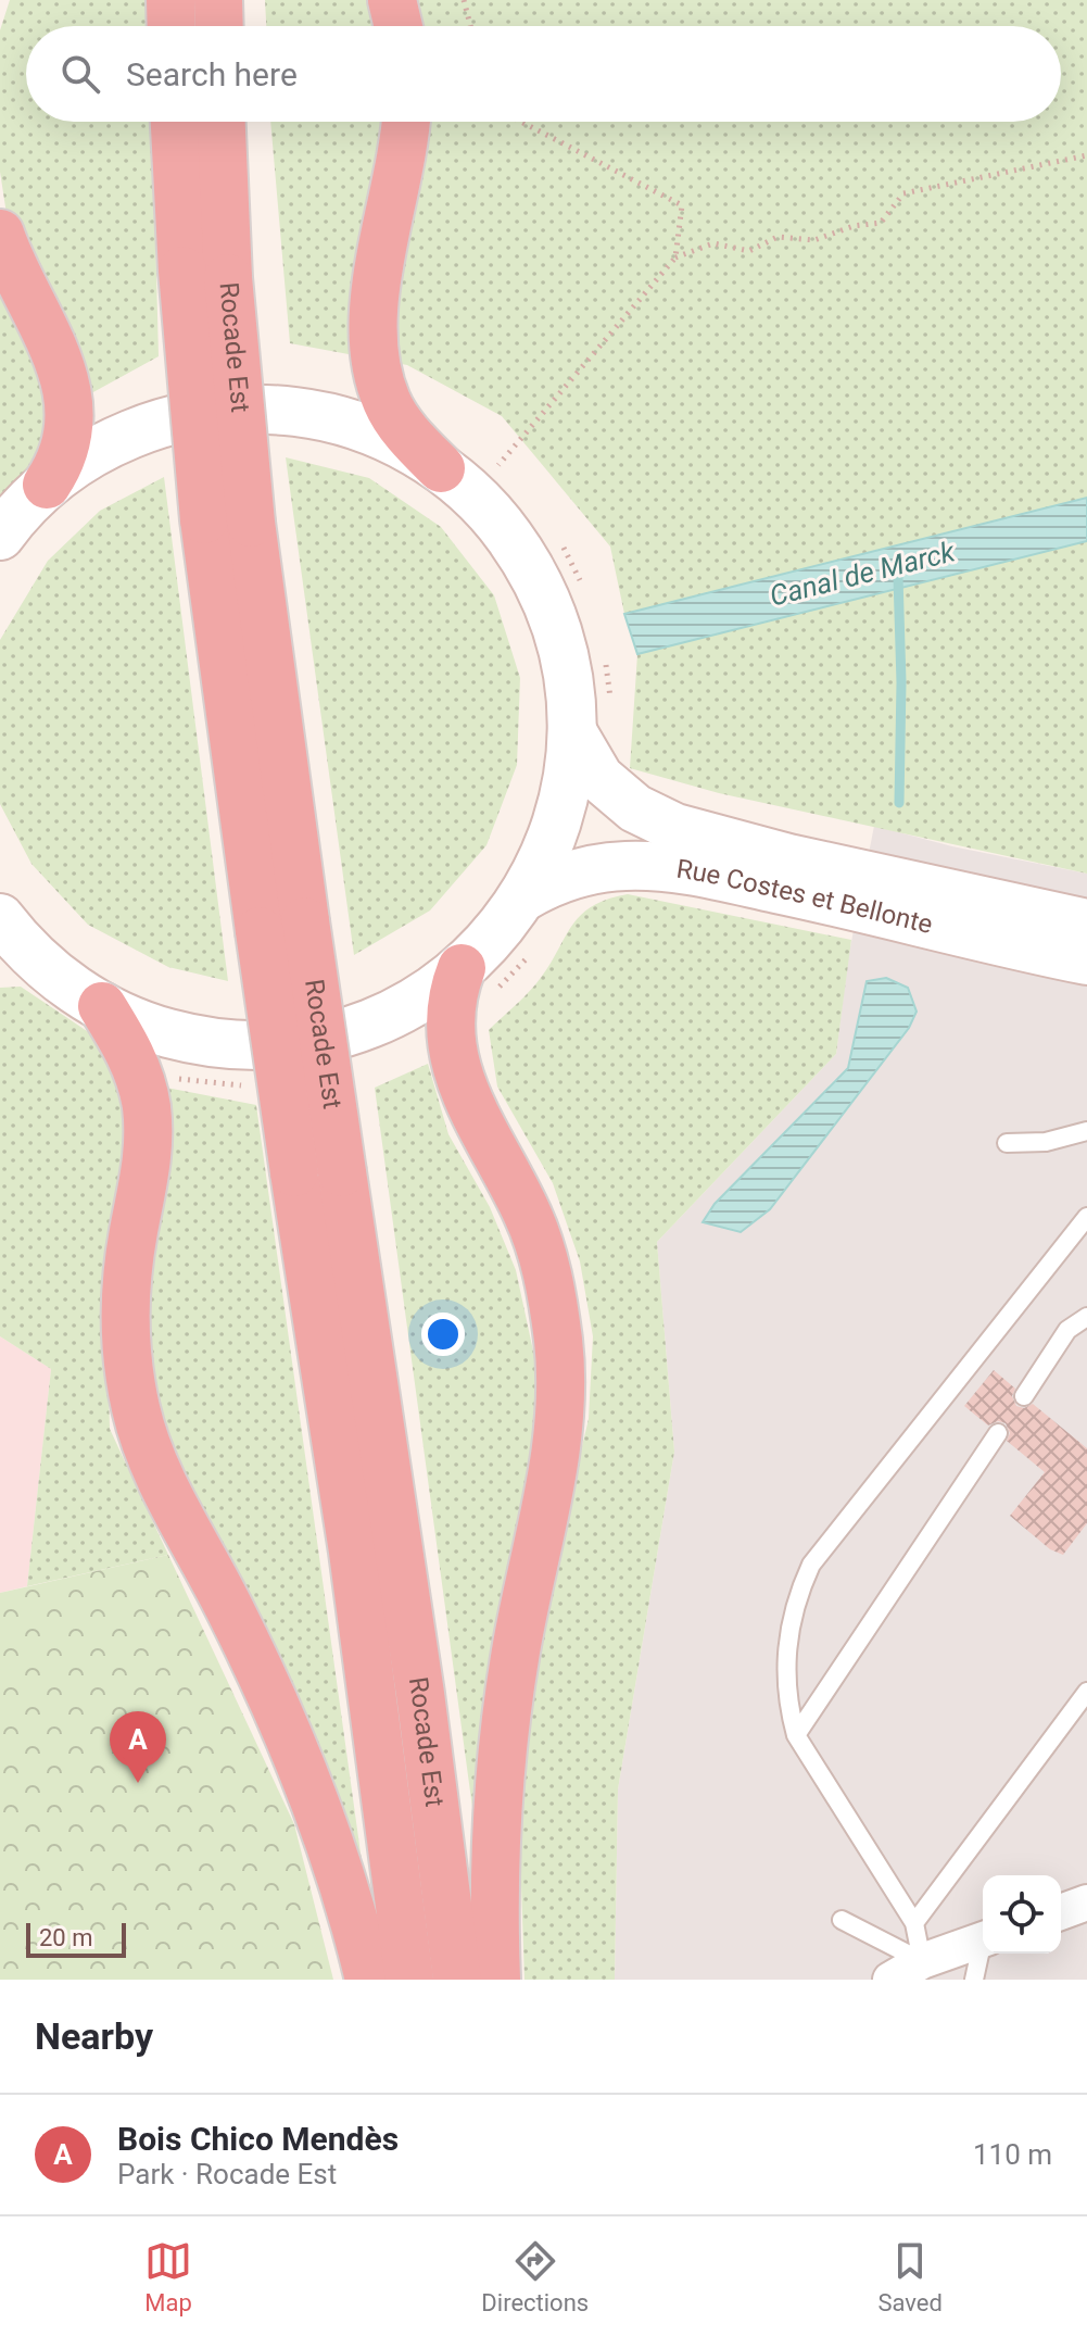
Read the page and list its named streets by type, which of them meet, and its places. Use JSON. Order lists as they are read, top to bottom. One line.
{"streets":{"highway":["Rocade Est"],"main road":["Rue Costes et Bellonte"]},"water":["Canal de Marck"],"scale_bar":"20 m","page":{"search":"Search here","pins":"A","scale":"20 m","heading":"Nearby","list":[{"mark":"A","name":"Bois Chico Mendès","note":"Park · Rocade Est","value":"110 m"}],"nav":["Map","Directions","Saved"]}}
